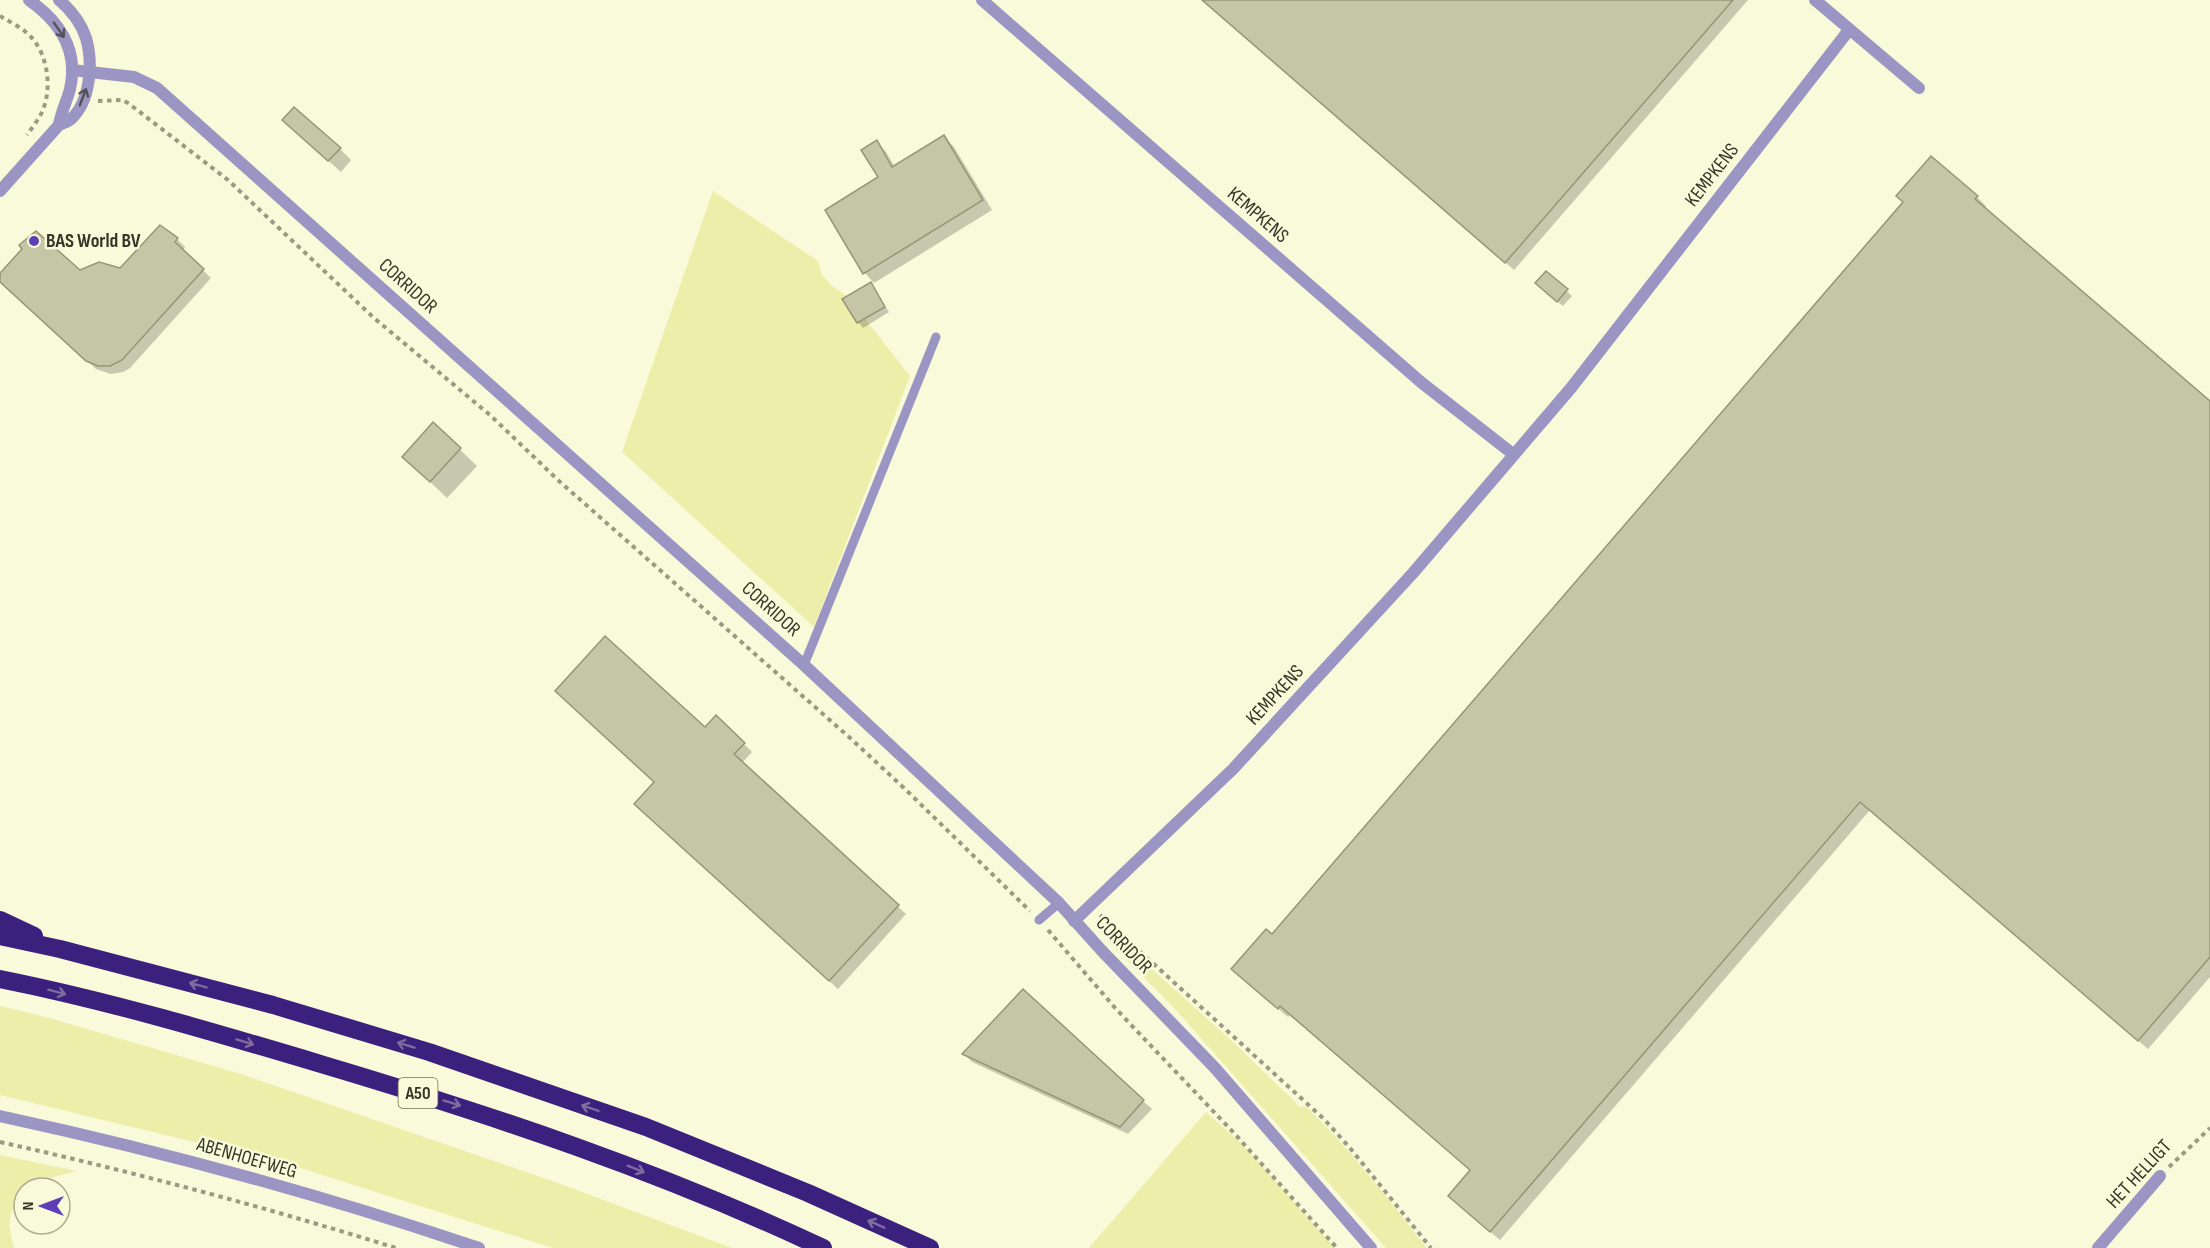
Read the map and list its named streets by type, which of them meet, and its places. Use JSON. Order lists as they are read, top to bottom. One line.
{"streets":{"highway":["A50"],"street":["KEMPKENS","CORRIDOR","ABENHOEFWEG","HET HELLIGT"]},"crossings":[["KEMPKENS","CORRIDOR"]],"places":["BAS World BV"],"north":"left"}
